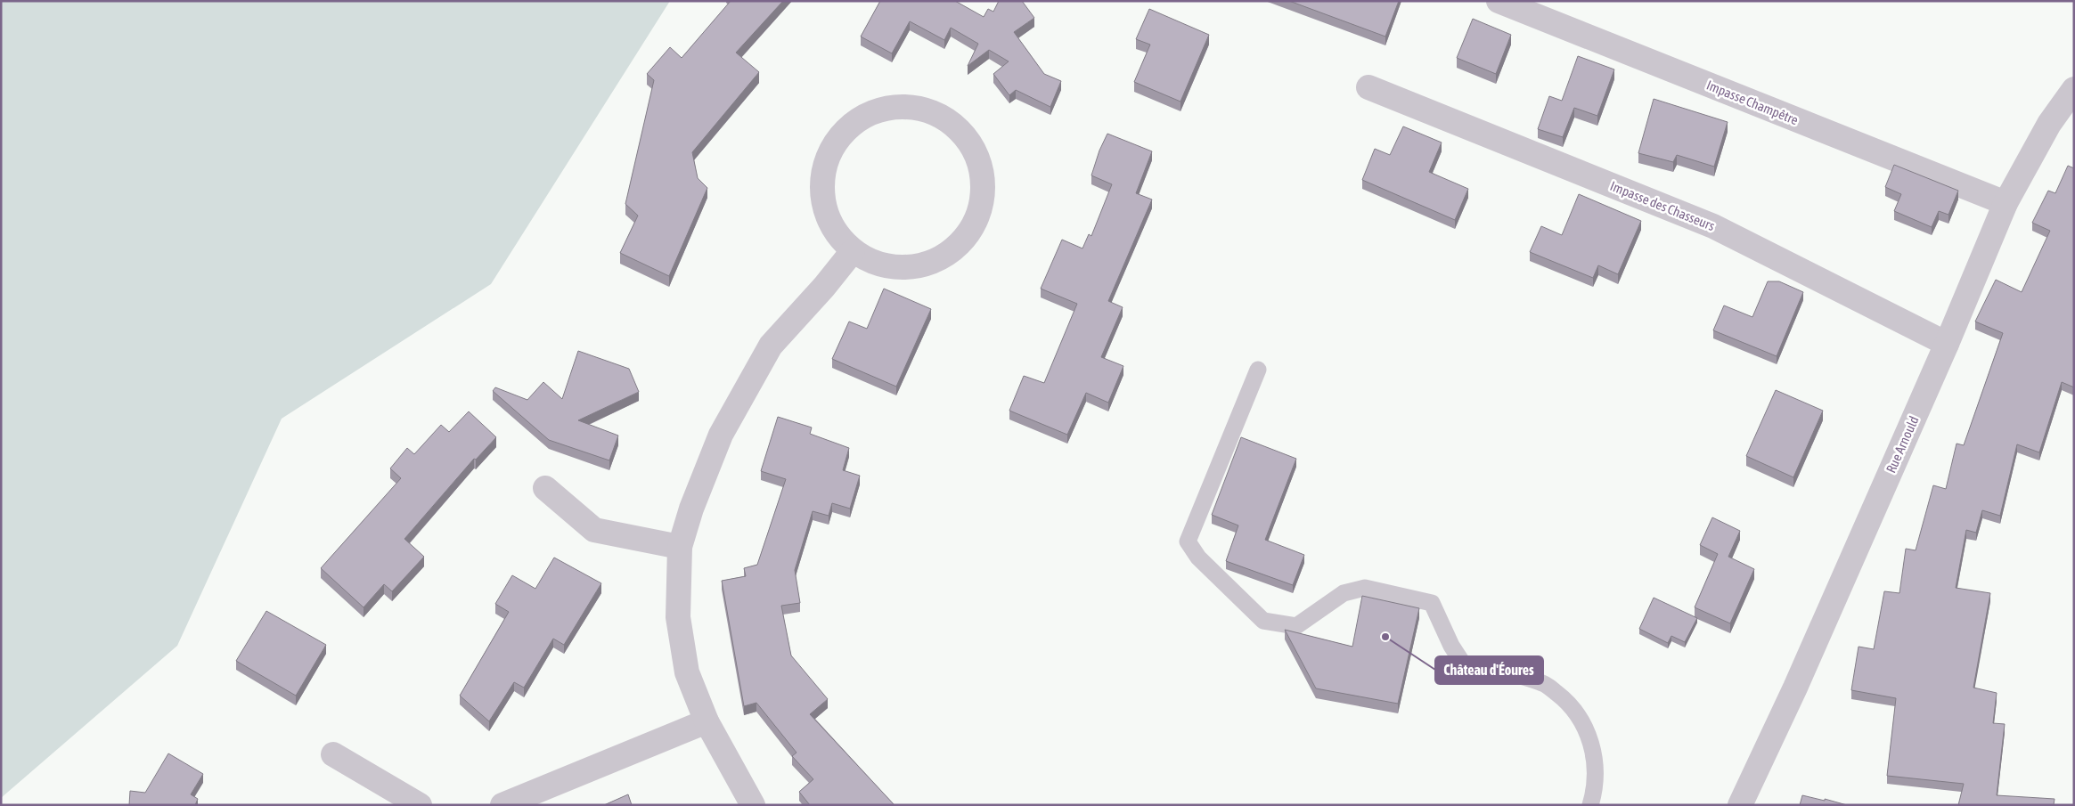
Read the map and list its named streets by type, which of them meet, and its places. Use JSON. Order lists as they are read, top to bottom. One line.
{"streets":{"street":["Impasse Champêtre","Impasse des Chasseurs","Rue Arnould"]},"crossings":[["Impasse Champêtre","Rue Arnould"],["Impasse des Chasseurs","Rue Arnould"]],"places":["Château d'Éoures"]}
